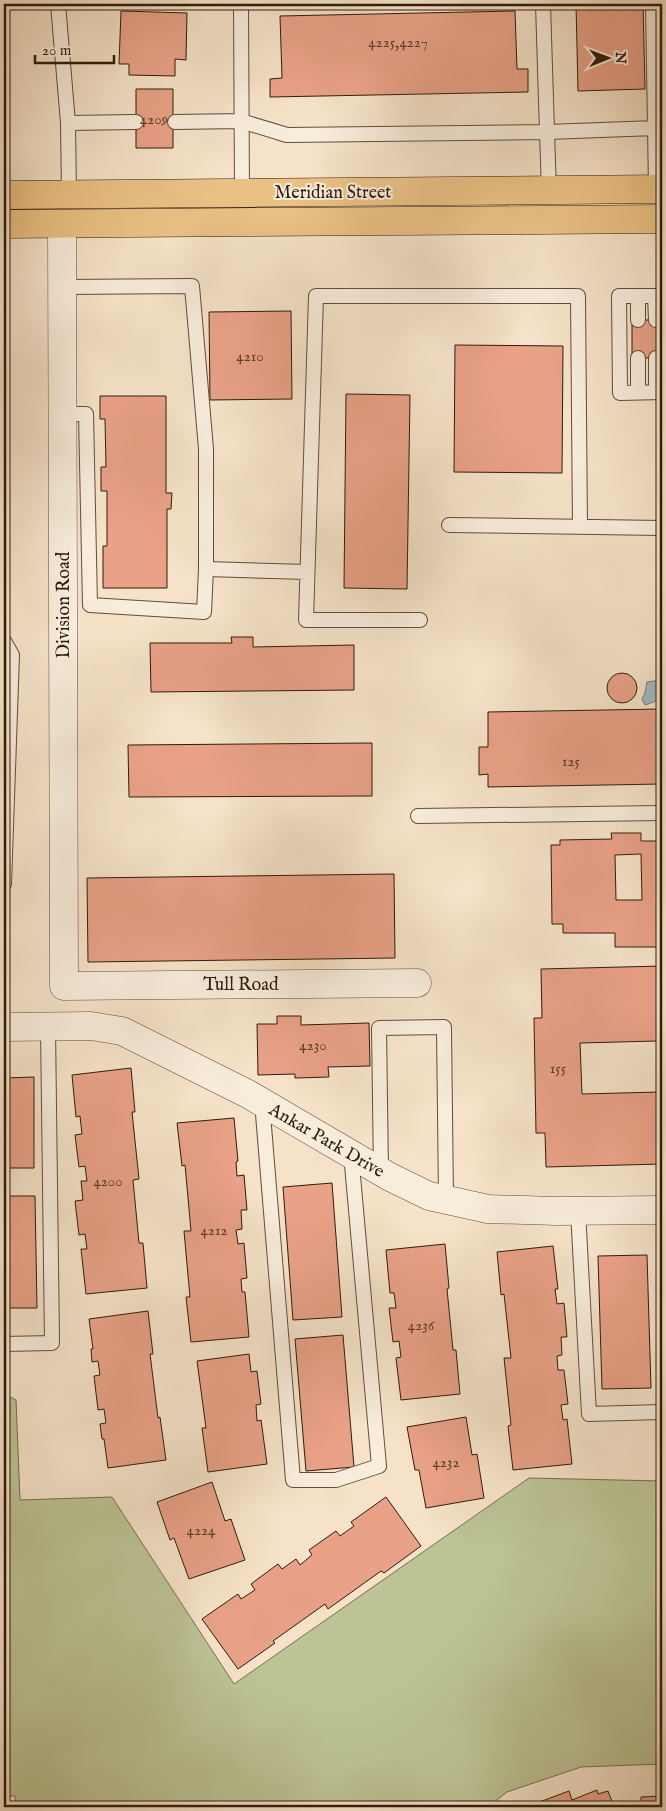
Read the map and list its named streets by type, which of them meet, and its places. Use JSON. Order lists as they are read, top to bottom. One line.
{"streets":{"highway":["Meridian Street"],"street":["Division Road","Tull Road","Ankar Park Drive"]},"crossings":[["Meridian Street","Division Road"],["Division Road","Tull Road"]],"house_numbers":["4225,4227","4209","4210","125","4230","155","4200","4212","4236","4232","4224"],"scale_bar":"20 m","north":"right"}
